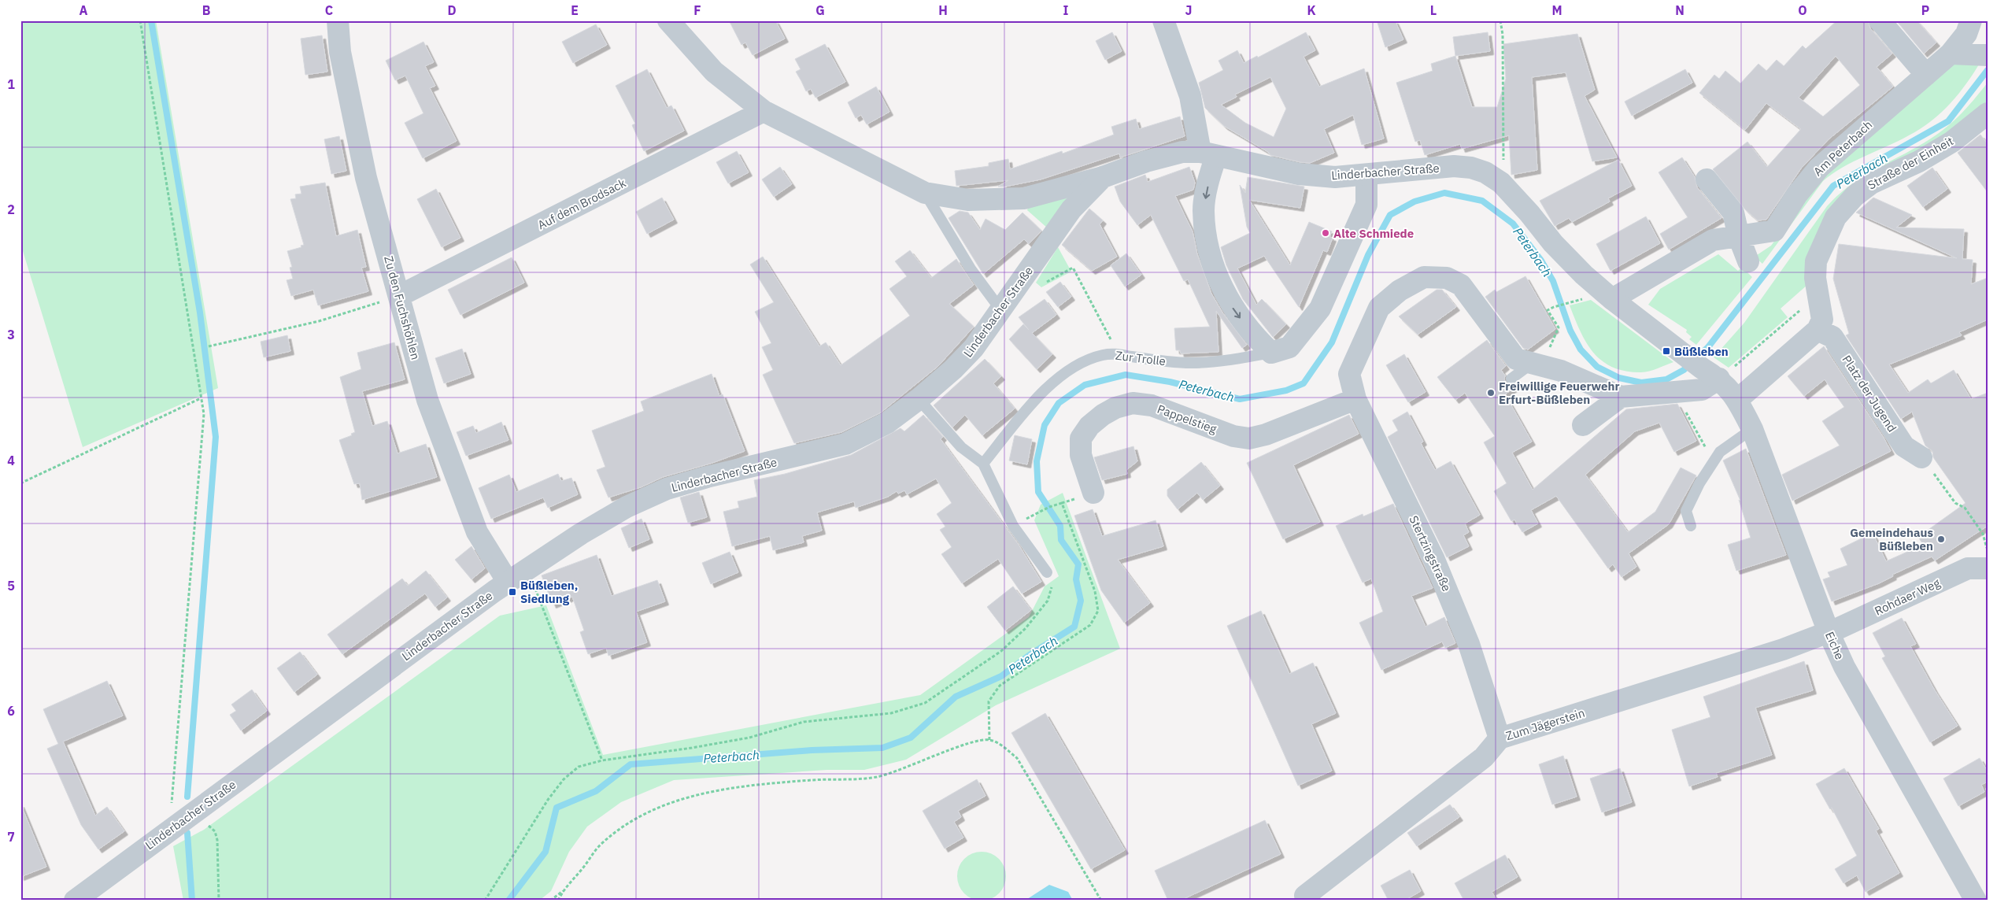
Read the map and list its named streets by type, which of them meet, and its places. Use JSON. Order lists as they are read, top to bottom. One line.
{"streets":{"street":["Am Peterbach","Straße der Einheit","Linderbacher Straße","Auf dem Brodsack","Zu den Fuchshöhlen","Zur Trolle","Platz der Jugend","Pappelstieg","Stertzingstraße","Rohdaer Weg","Eiche","Zum Jägerstein"]},"crossings":[["Am Peterbach","Linderbacher Straße"],["Linderbacher Straße","Zu den Fuchshöhlen"],["Linderbacher Straße","Zur Trolle"],["Linderbacher Straße","Eiche"],["Auf dem Brodsack","Zu den Fuchshöhlen"],["Pappelstieg","Stertzingstraße"],["Stertzingstraße","Zum Jägerstein"],["Rohdaer Weg","Eiche"],["Rohdaer Weg","Zum Jägerstein"],["Eiche","Zum Jägerstein"]],"water":["Peterbach"],"places":{"other":["Alte Schmiede","Freiwillige Feuerwehr Erfurt-Büßleben","Gemeindehaus Büßleben"],"transit":["Büßleben","Büßleben, Siedlung"]},"grid":{"columns":["A","B","C","D","E","F","G","H","I","J","K","L","M","N","O","P"],"rows":["1","2","3","4","5","6","7"]}}
